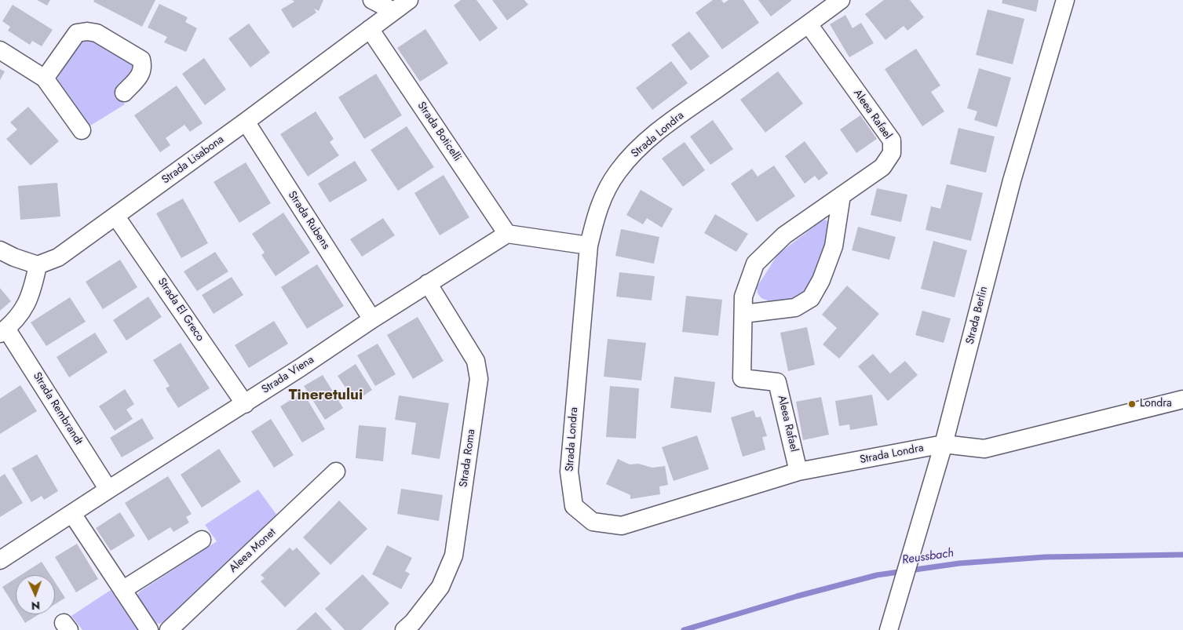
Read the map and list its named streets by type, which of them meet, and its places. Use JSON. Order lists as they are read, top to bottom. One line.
{"streets":{"street":["Aleea Rafael","Strada Boticelli","Strada Londra","Strada Lisabona","Strada Rubens","Strada El Greco","Strada Berlin","Strada Viena","Strada Rembrandt","Strada Roma","Aleea Monet"]},"crossings":[["Aleea Rafael","Strada Londra"],["Strada Boticelli","Strada Lisabona"],["Strada Boticelli","Strada Viena"],["Strada Londra","Strada Berlin"],["Strada Lisabona","Strada Rubens"],["Strada Lisabona","Strada El Greco"],["Strada Rubens","Strada Viena"],["Strada El Greco","Strada Viena"],["Strada Viena","Strada Rembrandt"],["Strada Viena","Strada Roma"]],"districts":["Tineretului"],"water":["Reussbach"],"places":["Londra"],"north":"bottom"}
